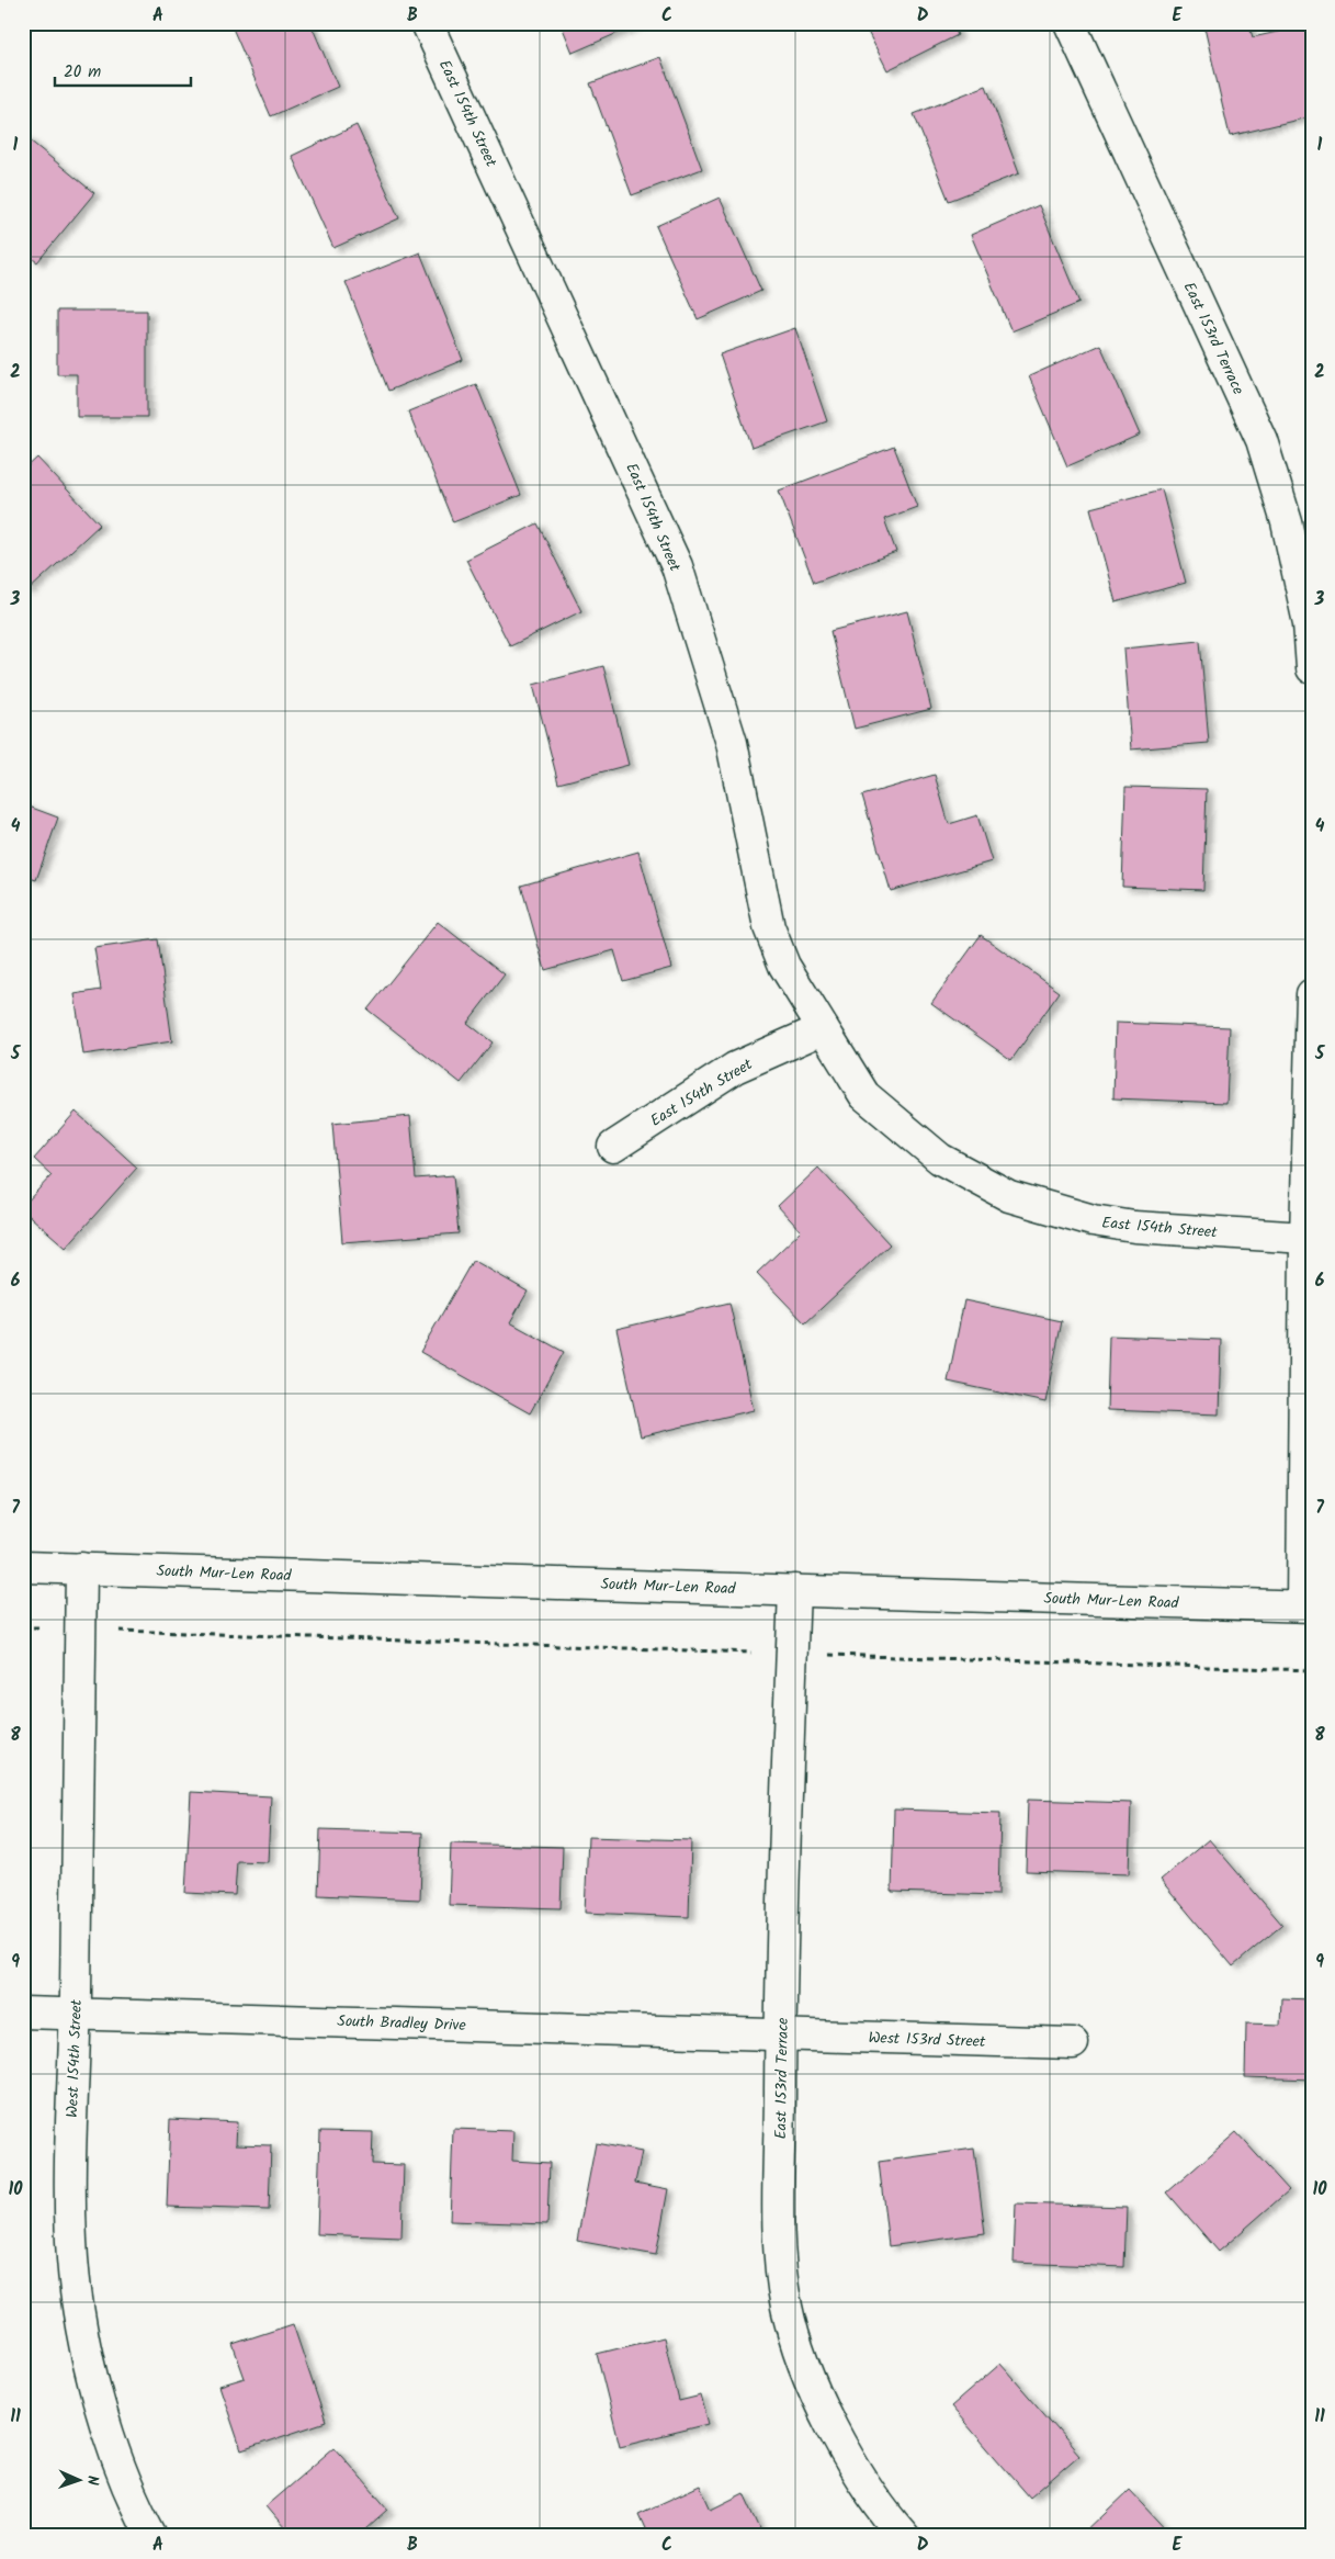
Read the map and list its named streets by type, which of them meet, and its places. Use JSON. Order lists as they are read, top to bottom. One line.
{"streets":{"street":["East 154th Street","East 153rd Terrace","South Mur-Len Road","South Bradley Drive","West 153rd Street","West 154th Street"]},"crossings":[["East 153rd Terrace","South Mur-Len Road"],["East 153rd Terrace","South Bradley Drive"],["East 153rd Terrace","West 153rd Street"],["South Mur-Len Road","West 154th Street"],["South Bradley Drive","West 153rd Street"],["South Bradley Drive","West 154th Street"]],"scale_bar":"20 m","north":"right","grid":{"columns":["A","B","C","D","E"],"rows":["1","2","3","4","5","6","7","8","9","10","11"]}}
